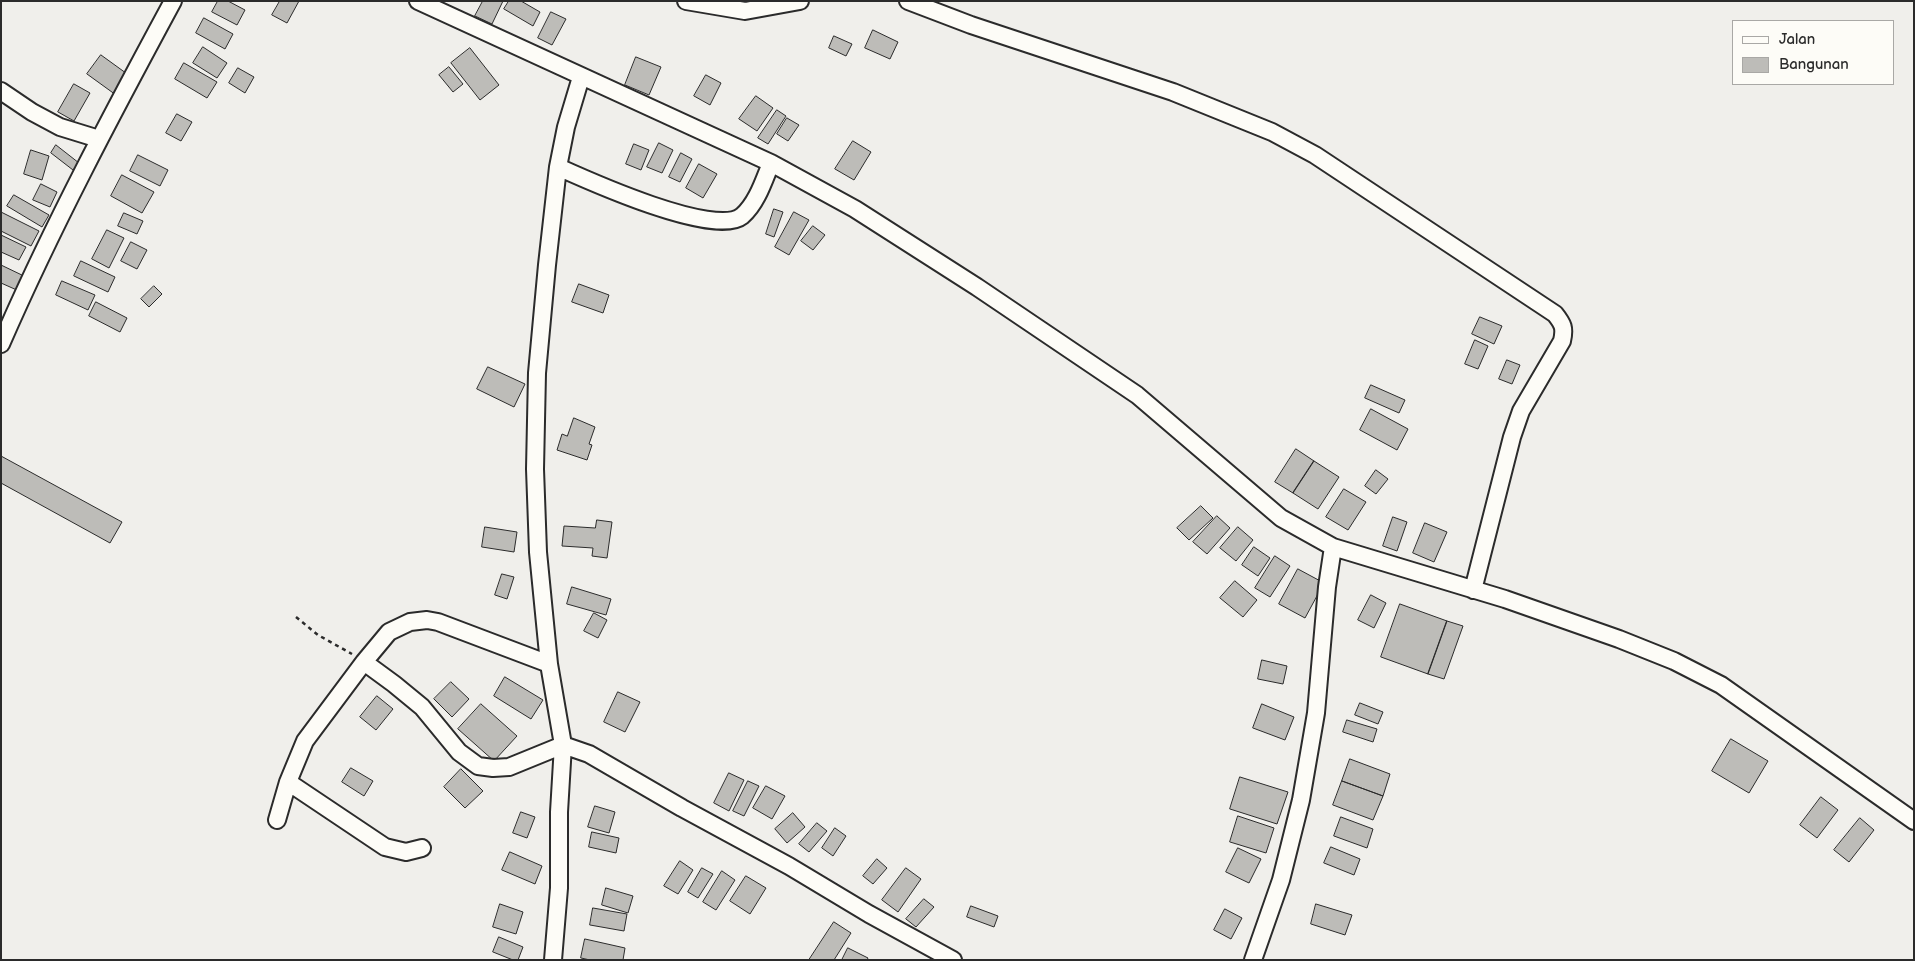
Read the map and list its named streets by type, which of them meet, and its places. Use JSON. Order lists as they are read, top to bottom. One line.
{"legend":["Jalan","Bangunan"]}
